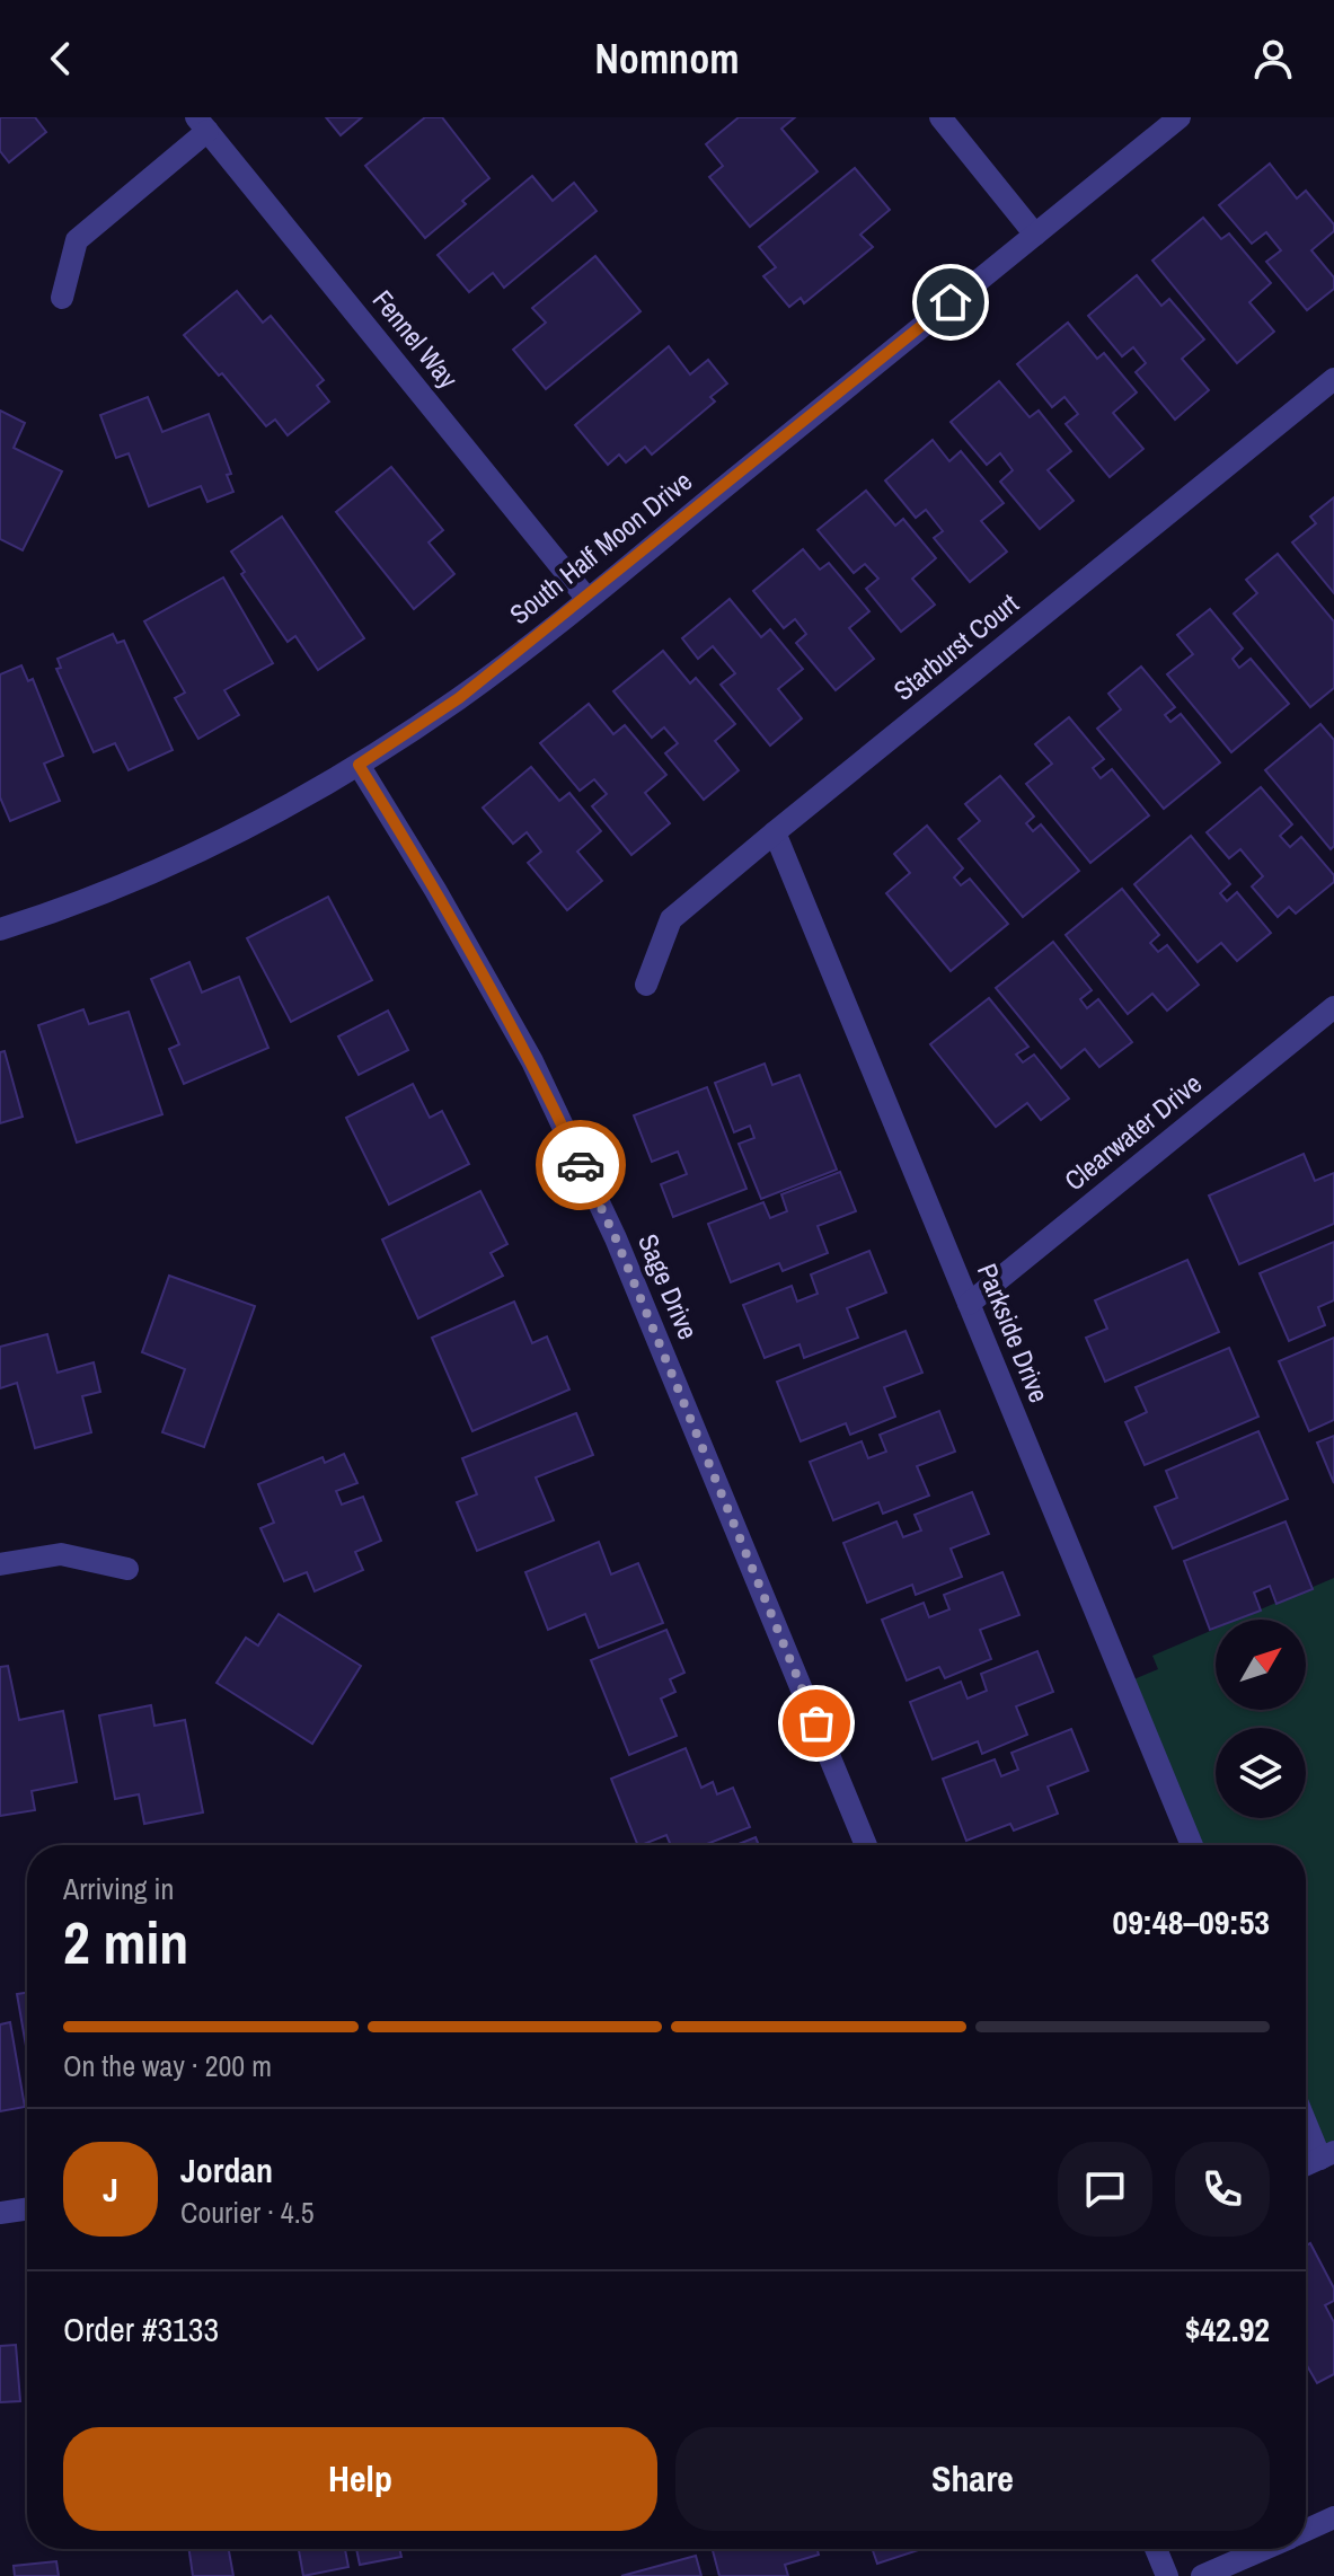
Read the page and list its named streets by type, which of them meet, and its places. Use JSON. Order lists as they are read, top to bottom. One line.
{"streets":{"street":["Fennel Way","South Half Moon Drive","Starburst Court","Clearwater Drive","Sage Drive","Parkside Drive"]},"crossings":[["Fennel Way","South Half Moon Drive"],["South Half Moon Drive","Sage Drive"],["Starburst Court","Parkside Drive"],["Clearwater Drive","Parkside Drive"]],"north":"top right","page":{"header":"Nomnom","heading":["2 min","Arriving in","09:48–09:53"],"panel":["Jordan","Courier · 4.5","Order #3133","$42.92"],"bar":"On the way · 200 m","round":"J","buttons":["Help","Share"]}}
